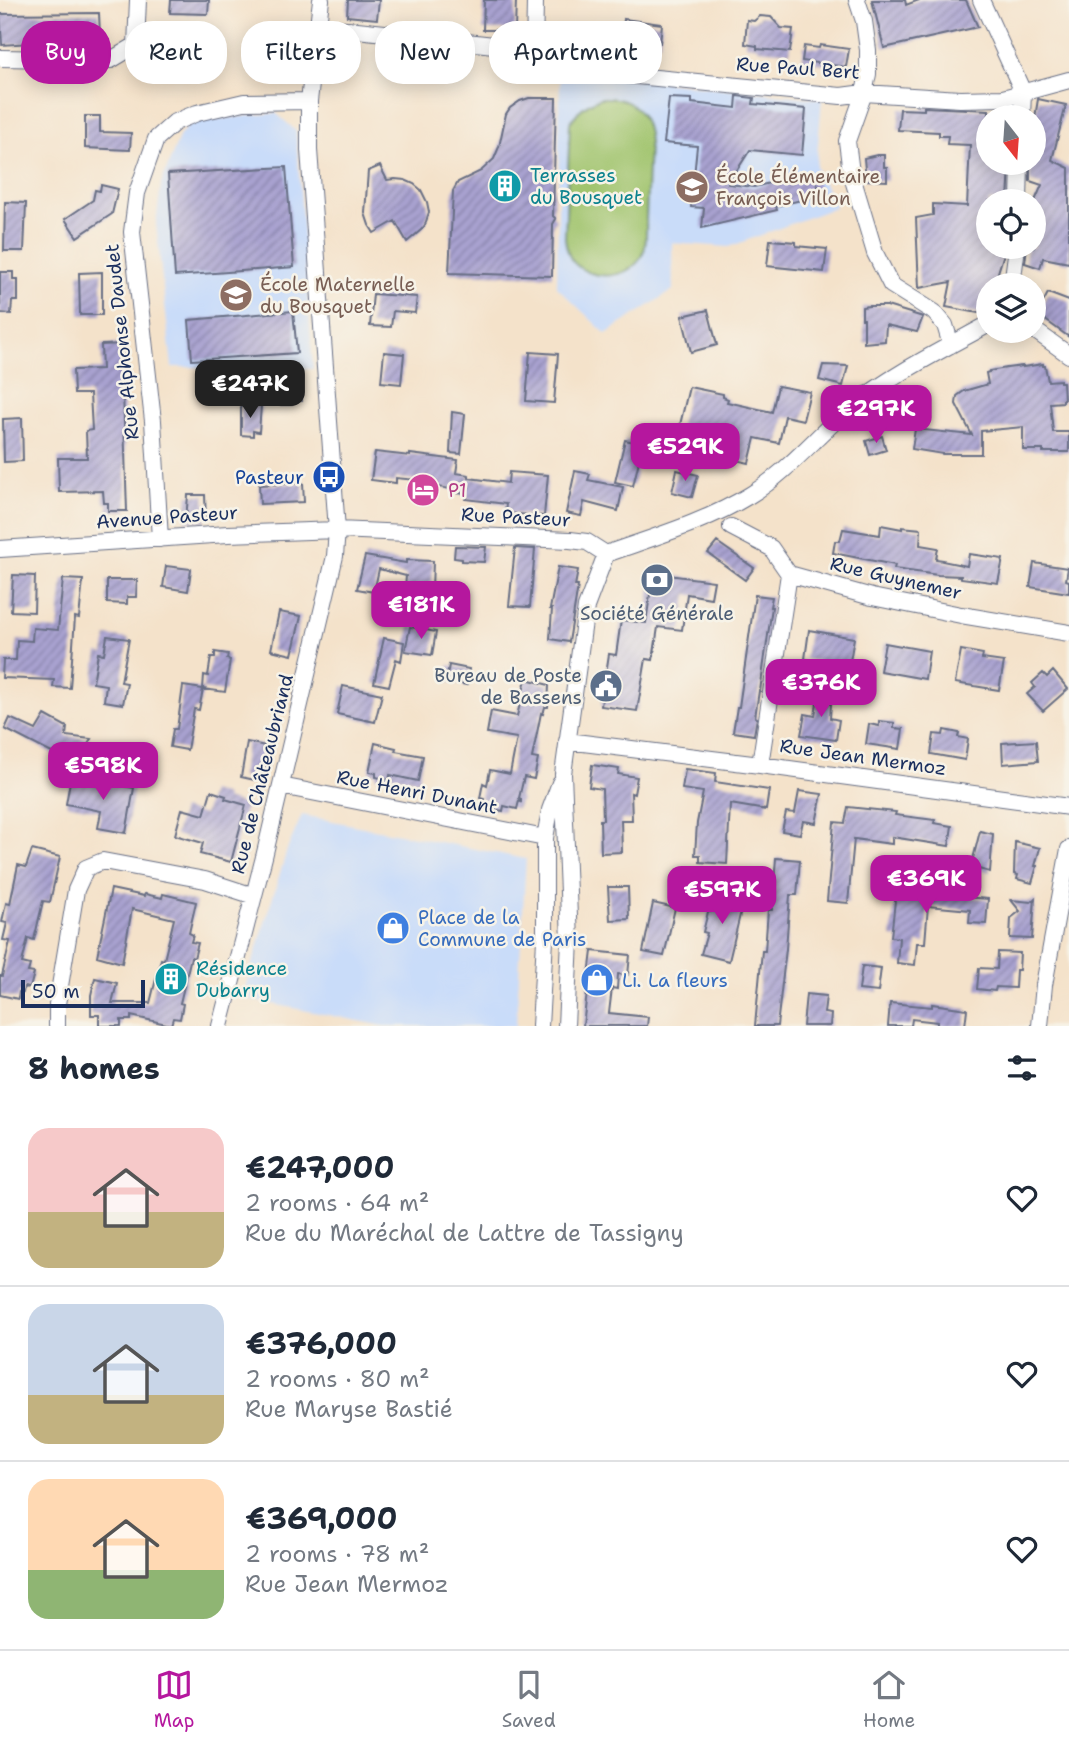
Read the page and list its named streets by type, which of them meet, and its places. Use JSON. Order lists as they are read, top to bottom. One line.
{"streets":{"street":["Rue Paul Bert","Rue Alphonse Daudet","Avenue Pasteur","Rue Pasteur","Rue Guynemer","Rue Jean Mermoz","Rue de Châteaubriand","Rue Henri Dunant"]},"crossings":[["Rue Alphonse Daudet","Avenue Pasteur"],["Rue Alphonse Daudet","Rue de Châteaubriand"],["Avenue Pasteur","Rue Pasteur"],["Avenue Pasteur","Rue de Châteaubriand"],["Rue Pasteur","Rue de Châteaubriand"],["Rue de Châteaubriand","Rue Henri Dunant"]],"places":{"building":["Terrasses du Bousquet","Résidence Dubarry"],"school or university":["École Élémentaire François Villon","École Maternelle du Bousquet"],"bus stop":["Pasteur"],"hotel":["P1"],"bank":["Société Générale"],"public building":["Bureau de Poste de Bassens"],"shop":["Place de la Commune de Paris","Li. La fleurs"]},"scale_bar":"50 m","north":"bottom","page":{"chip":["Buy","Rent","Filters","New","Apartment"],"price":["€247K","€297K","€529K","€181K","€376K","€598K","€369K","€597K"],"scale":"50 m","heading":"8 homes","list":[{"name":"€247,000","note":"2 rooms · 64 m² · Rue du Maréchal de Lattre de Tassigny"},{"name":"€376,000","note":"2 rooms · 80 m² · Rue Maryse Bastié"},{"name":"€369,000","note":"2 rooms · 78 m² · Rue Jean Mermoz"}],"tabs":["Map","Saved","Home"]}}
